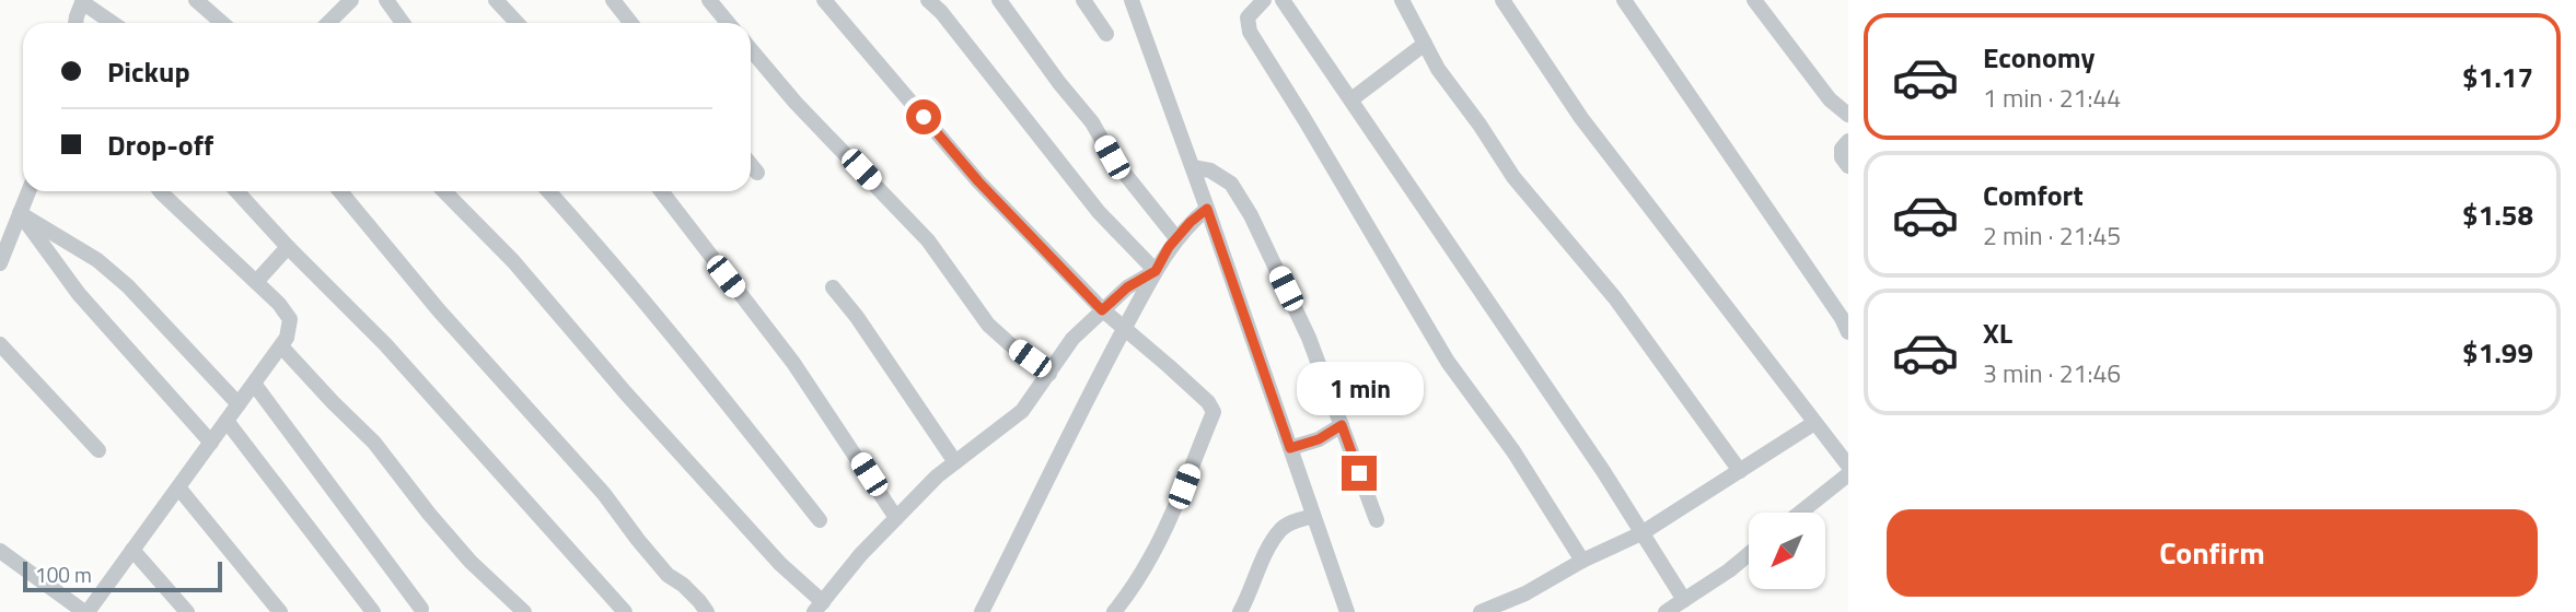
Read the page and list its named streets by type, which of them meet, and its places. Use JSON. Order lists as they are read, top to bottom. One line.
{"scale_bar":"100 m","north":"bottom left","page":{"list":[{"name":"Economy","note":"1 min · 21:44","value":"$1.17"},{"name":"Comfort","note":"2 min · 21:45","value":"$1.58"},{"name":"XL","note":"3 min · 21:46","value":"$1.99"}],"banner":["Pickup","Drop-off"],"bubble":"1 min","buttons":"Confirm","scale":"100 m"}}
